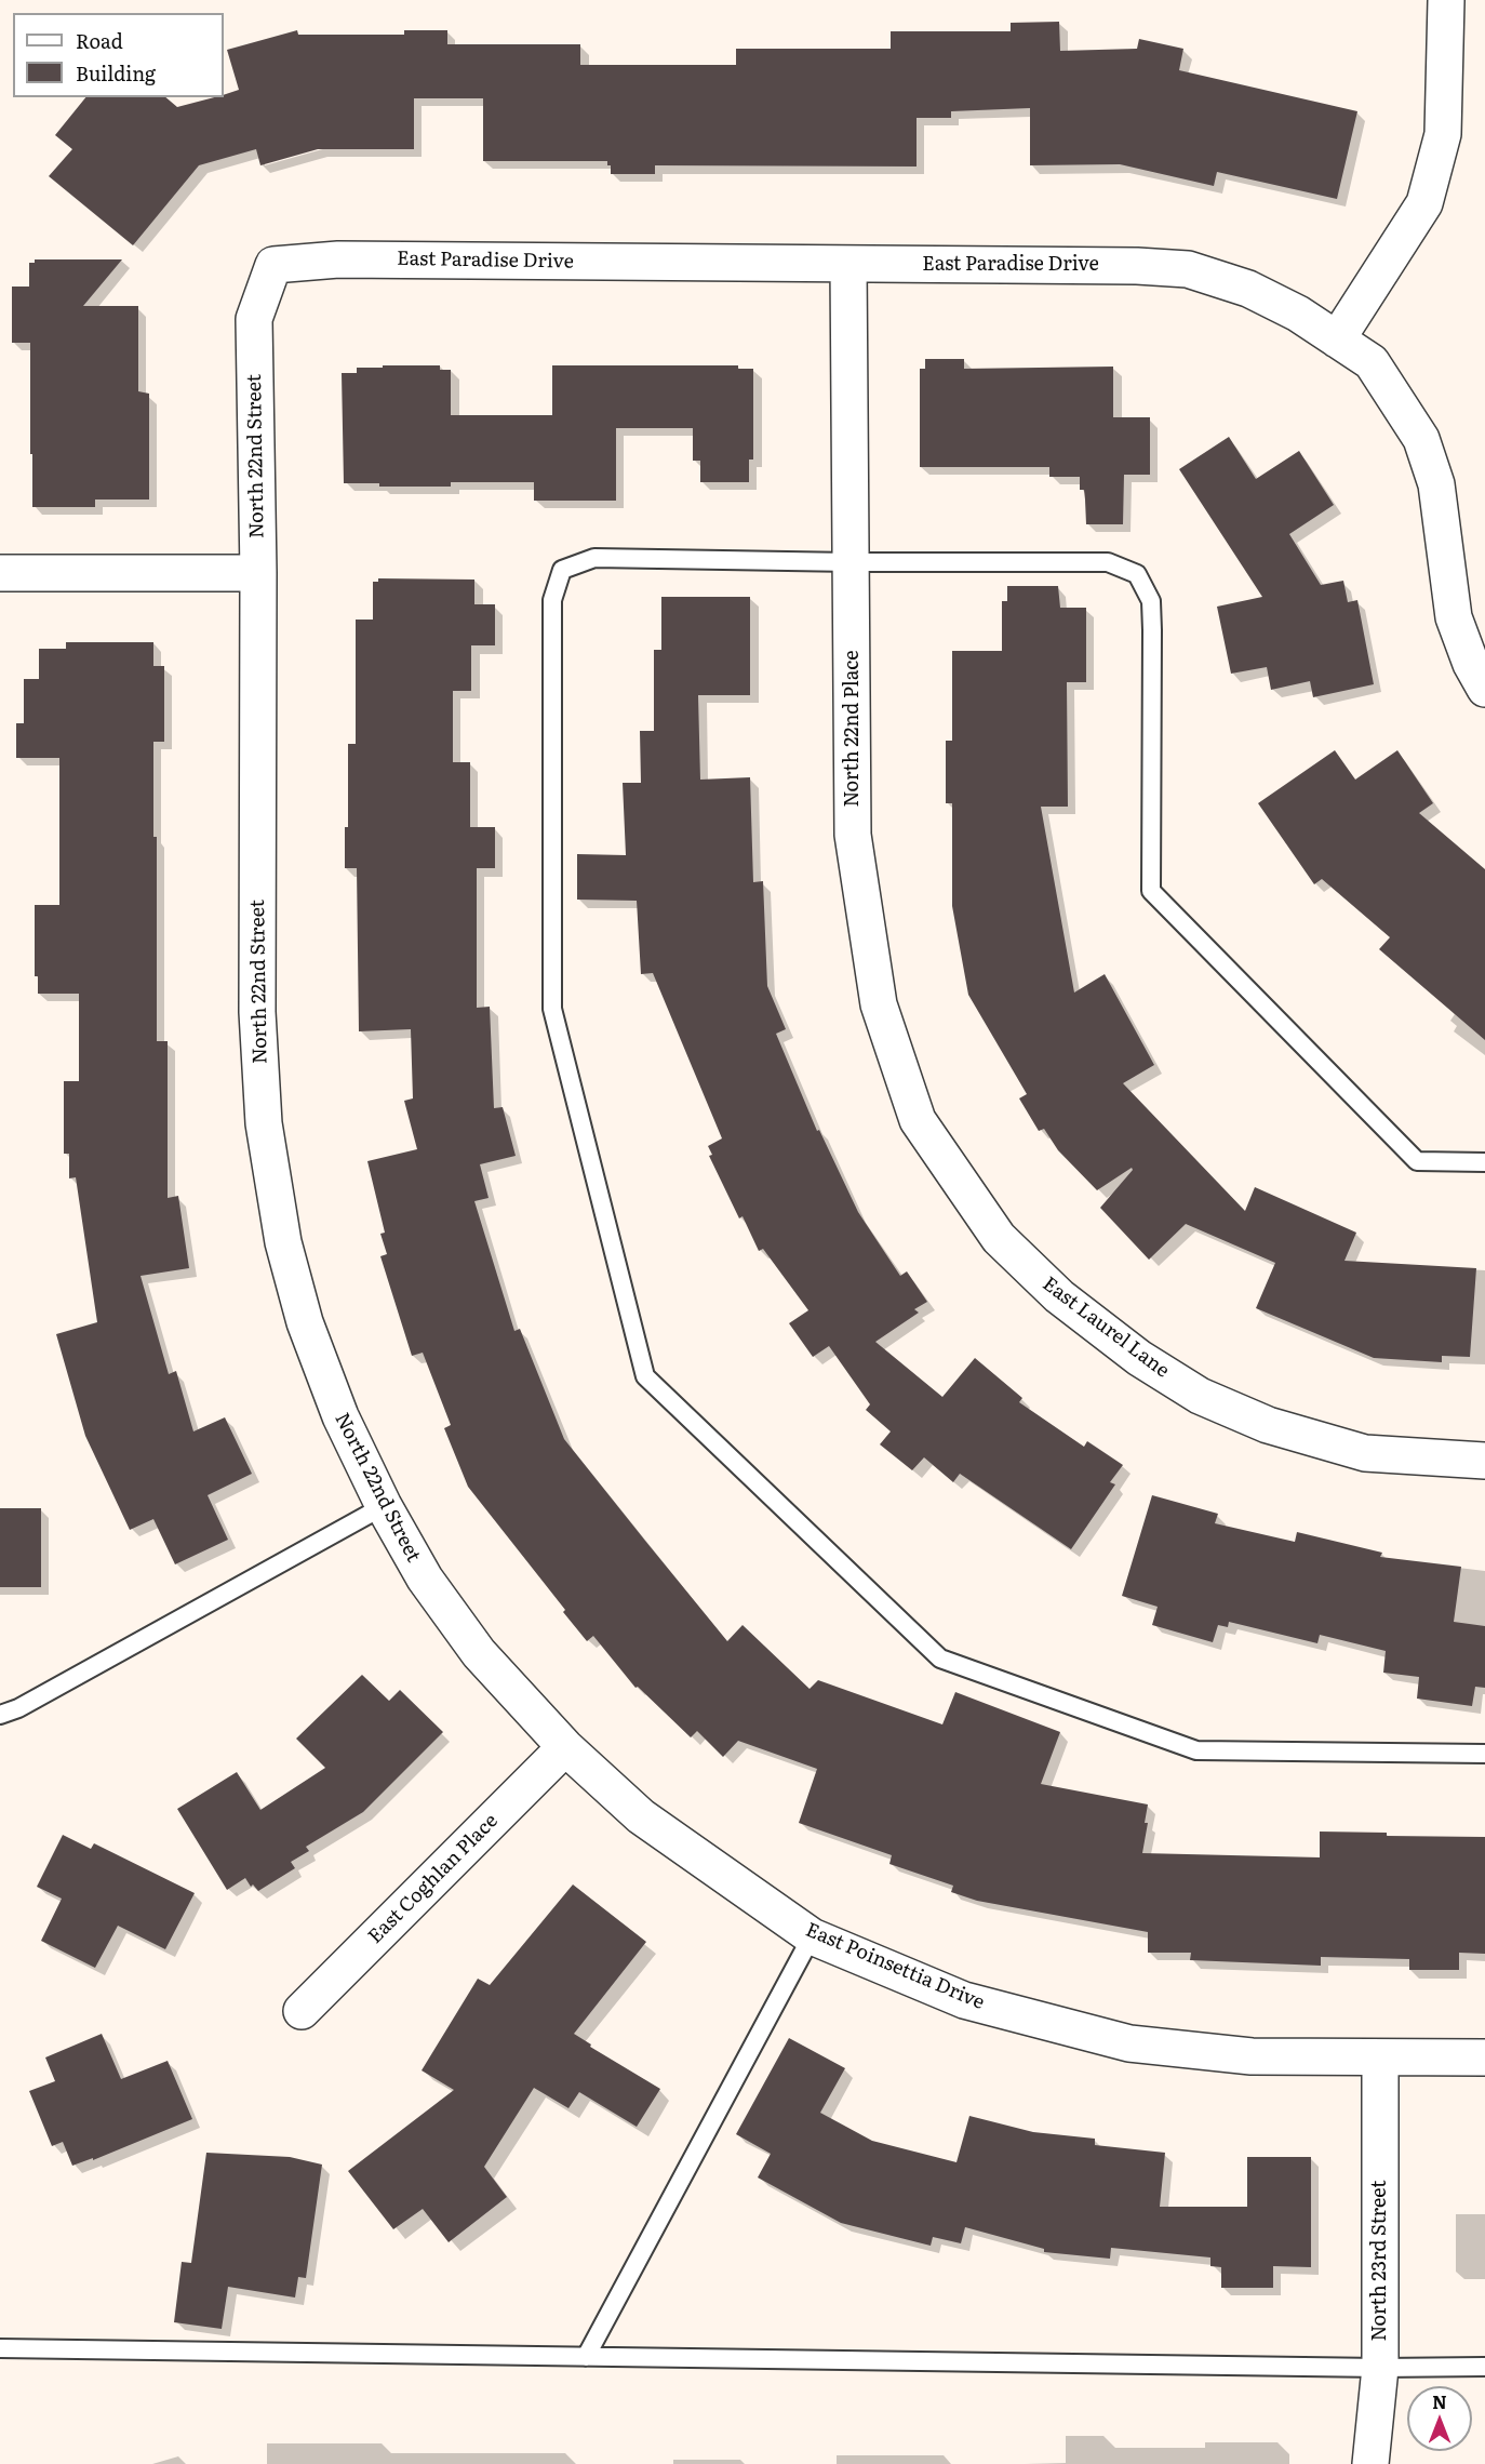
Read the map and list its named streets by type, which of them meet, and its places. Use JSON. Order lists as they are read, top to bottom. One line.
{"streets":{"street":["East Paradise Drive","North 22nd Street","North 22nd Place","East Laurel Lane","East Coghlan Place","East Poinsettia Drive","North 23rd Street"]},"crossings":[["East Paradise Drive","North 22nd Street"],["East Paradise Drive","North 22nd Place"],["North 22nd Street","East Poinsettia Drive"],["North 22nd Place","East Laurel Lane"],["East Coghlan Place","East Poinsettia Drive"],["East Poinsettia Drive","North 23rd Street"]],"legend":["Road","Building"],"north":"top"}
